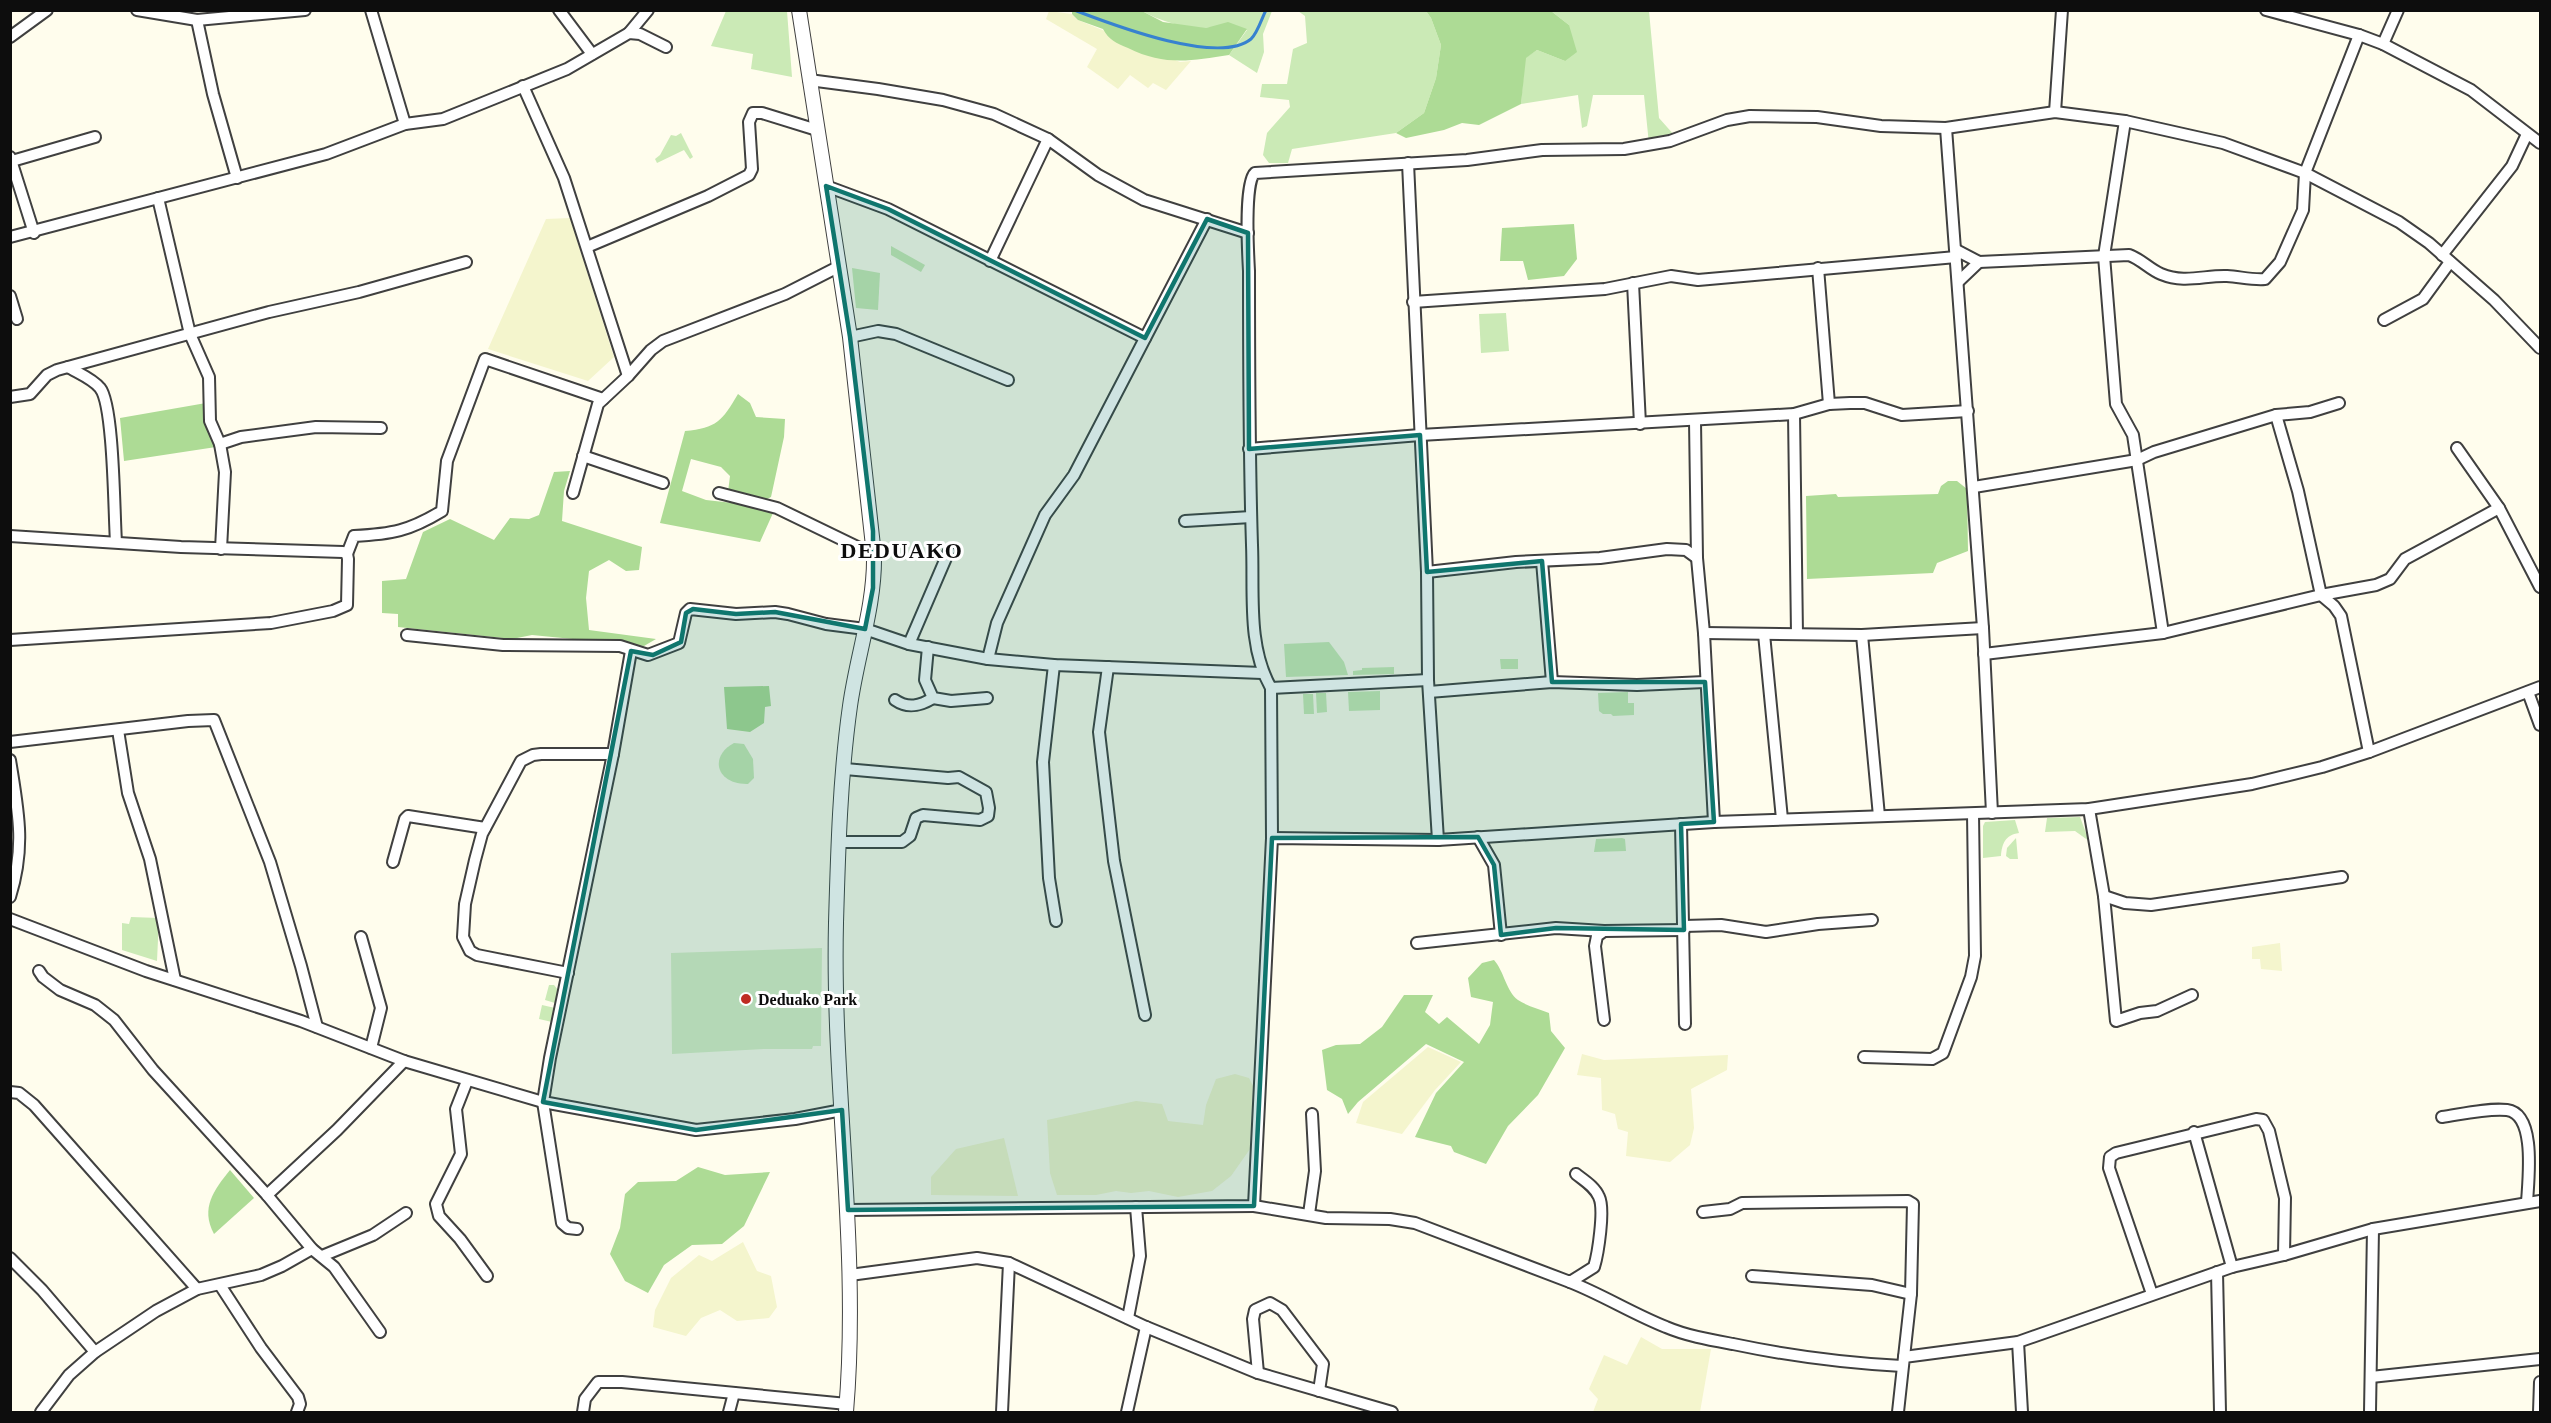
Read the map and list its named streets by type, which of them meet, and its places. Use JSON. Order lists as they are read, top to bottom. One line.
{"districts":["DEDUAKO"],"places":["Deduako Park"]}
